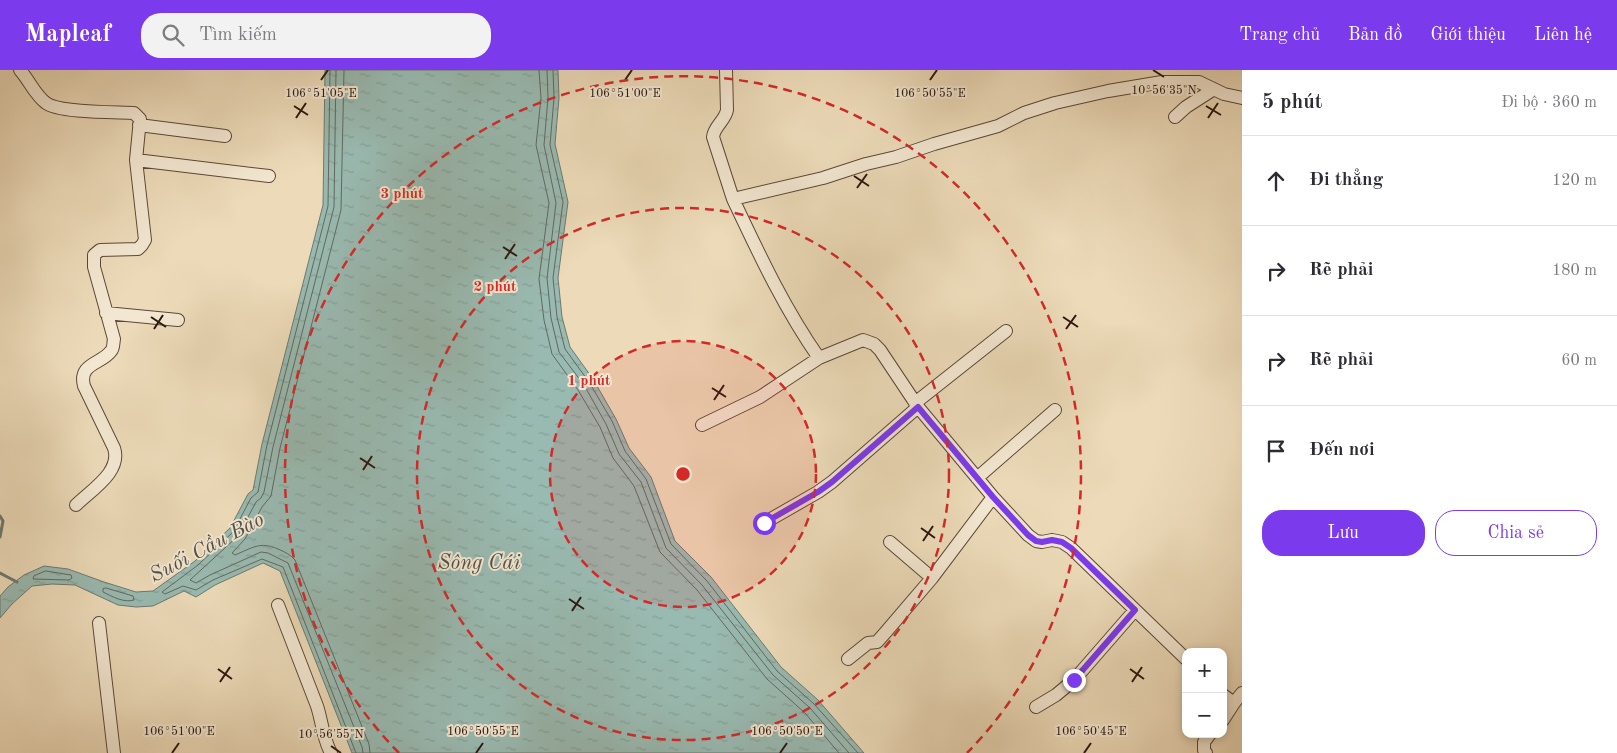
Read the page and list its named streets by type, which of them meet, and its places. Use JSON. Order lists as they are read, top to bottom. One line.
{"water":["Suối Cầu Bào","Sông Cái"],"page":{"header":"Mapleaf","search":"Tìm kiếm","nav":["Trang chủ","Bản đồ","Giới thiệu","Liên hệ"],"heading":["5 phút","Đi bộ · 360 m"],"list":[["Đi thẳng","120 m"],["Rẽ phải","180 m"],["Rẽ phải","60 m"],"Đến nơi"],"buttons":["Lưu","Chia sẻ"],"map_buttons":["+","−"]},"coordinates":["10°56'35\"N","106°51'05\"E","106°51'00\"E","106°50'55\"E","106°50'50\"E","106°50'45\"E","10°56'55\"N"],"rings":["3 phút","2 phút","1 phút"]}
